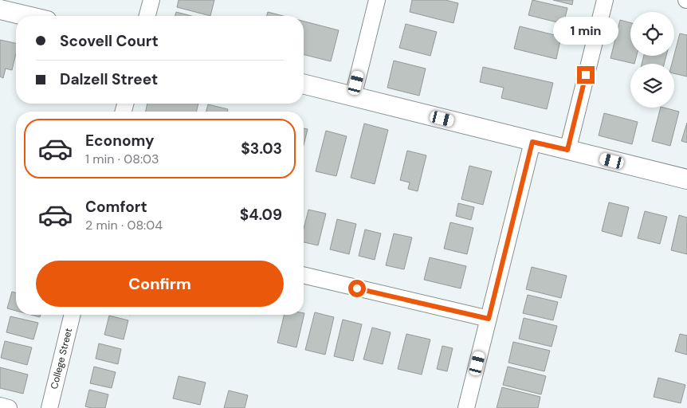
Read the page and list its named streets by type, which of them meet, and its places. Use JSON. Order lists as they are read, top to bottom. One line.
{"streets":{"street":["College Street"]},"page":{"banner":["Scovell Court","Dalzell Street"],"bubble":"1 min","list":[{"name":"Economy","note":"1 min · 08:03","value":"$3.03"},{"name":"Comfort","note":"2 min · 08:04","value":"$4.09"}],"buttons":"Confirm"}}
